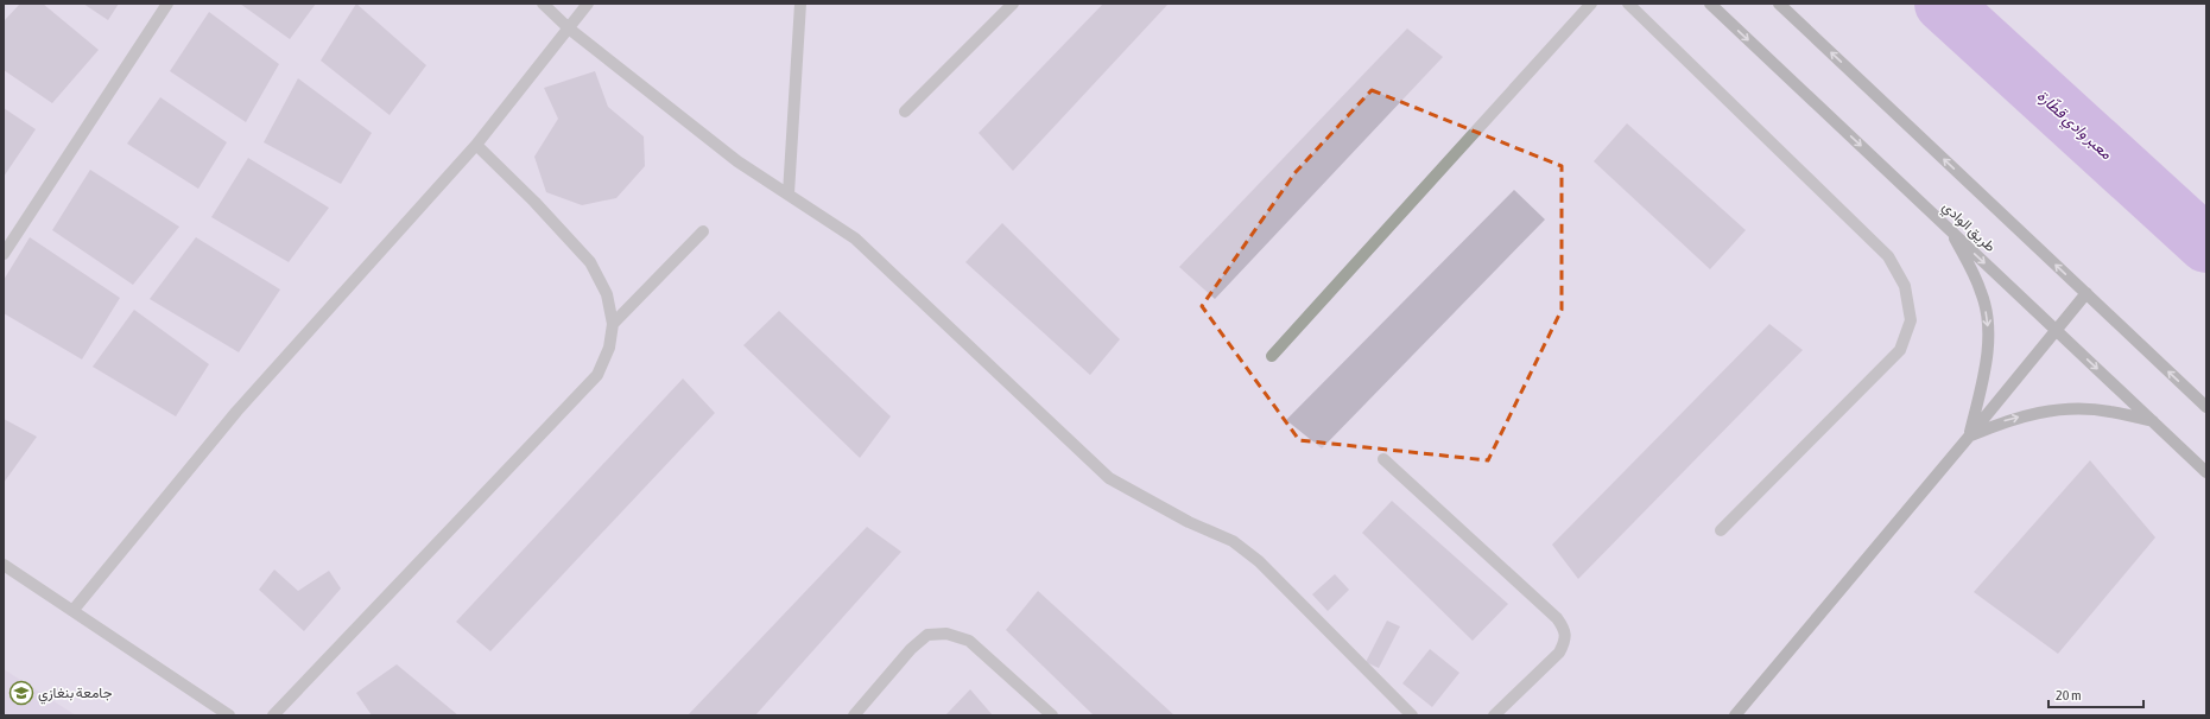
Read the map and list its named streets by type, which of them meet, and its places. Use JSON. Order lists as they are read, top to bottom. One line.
{"streets":{"main road":["طريق الوادي"]},"water":["معبر وادي قطّارة"],"places":{"school or university":["جامعة بنغازي"]},"scale_bar":"20 m"}
